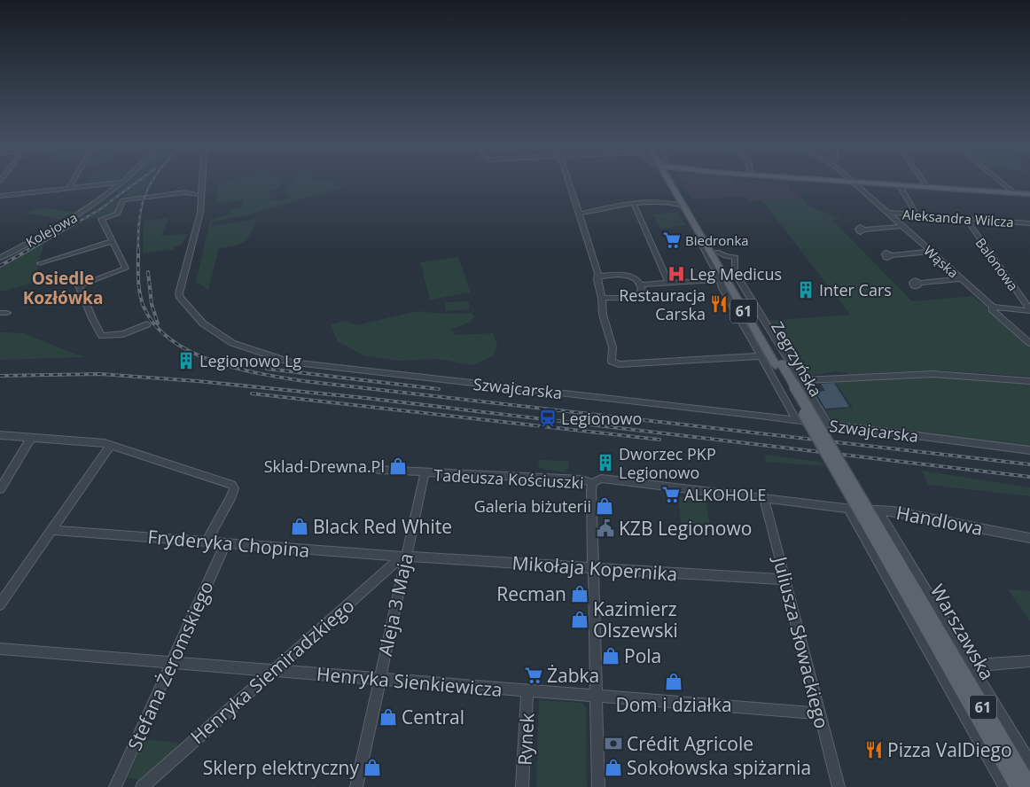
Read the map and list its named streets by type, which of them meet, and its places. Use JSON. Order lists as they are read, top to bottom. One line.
{"streets":{"main road":["61","Zegrzyńska","Warszawska"],"street":["Aleksandra Wilcza","Kolejowa","Wąska","Balonowa","Szwajcarska","Tadeusza Kościuszki","Handlowa","Fryderyka Chopina","Mikołaja Kopernika","Aleja 3 Maja","Juliusza Słowackiego","Stefana Żeromskiego","Henryka Siemiradzkiego","Henryka Sienkiewicza","Rynek"]},"crossings":[["Aleksandra Wilcza","Wąska"],["Aleksandra Wilcza","Balonowa"],["Zegrzyńska","Handlowa"],["Zegrzyńska","Warszawska"],["Tadeusza Kościuszki","Handlowa"],["Tadeusza Kościuszki","Aleja 3 Maja"],["Tadeusza Kościuszki","Juliusza Słowackiego"],["Handlowa","Warszawska"],["Fryderyka Chopina","Mikołaja Kopernika"],["Fryderyka Chopina","Aleja 3 Maja"],["Fryderyka Chopina","Stefana Żeromskiego"],["Fryderyka Chopina","Henryka Siemiradzkiego"],["Mikołaja Kopernika","Aleja 3 Maja"],["Mikołaja Kopernika","Juliusza Słowackiego"],["Mikołaja Kopernika","Henryka Siemiradzkiego"],["Aleja 3 Maja","Henryka Siemiradzkiego"],["Aleja 3 Maja","Henryka Sienkiewicza"],["Juliusza Słowackiego","Henryka Sienkiewicza"],["Stefana Żeromskiego","Henryka Sienkiewicza"],["Henryka Siemiradzkiego","Henryka Sienkiewicza"],["Henryka Sienkiewicza","Rynek"]],"districts":["Osiedle Kozłówka"],"places":{"supermarket":["Biedronka","ALKOHOLE","Żabka"],"hospital":["Leg Medicus"],"building":["Inter Cars","Legionowo Lg","Dworzec PKP Legionowo"],"restaurant":["Restauracja Carska","Pizza ValDiego"],"station":["Legionowo"],"shop":["Sklad-Drewna.Pl","Galeria biżuterii","Black Red White","Recman","Kazimierz Olszewski","Pola","Dom i działka","Central","Sklerp elektryczny","Sokołowska spiżarnia"],"public building":["KZB Legionowo"],"bank":["Crédit Agricole"]}}
